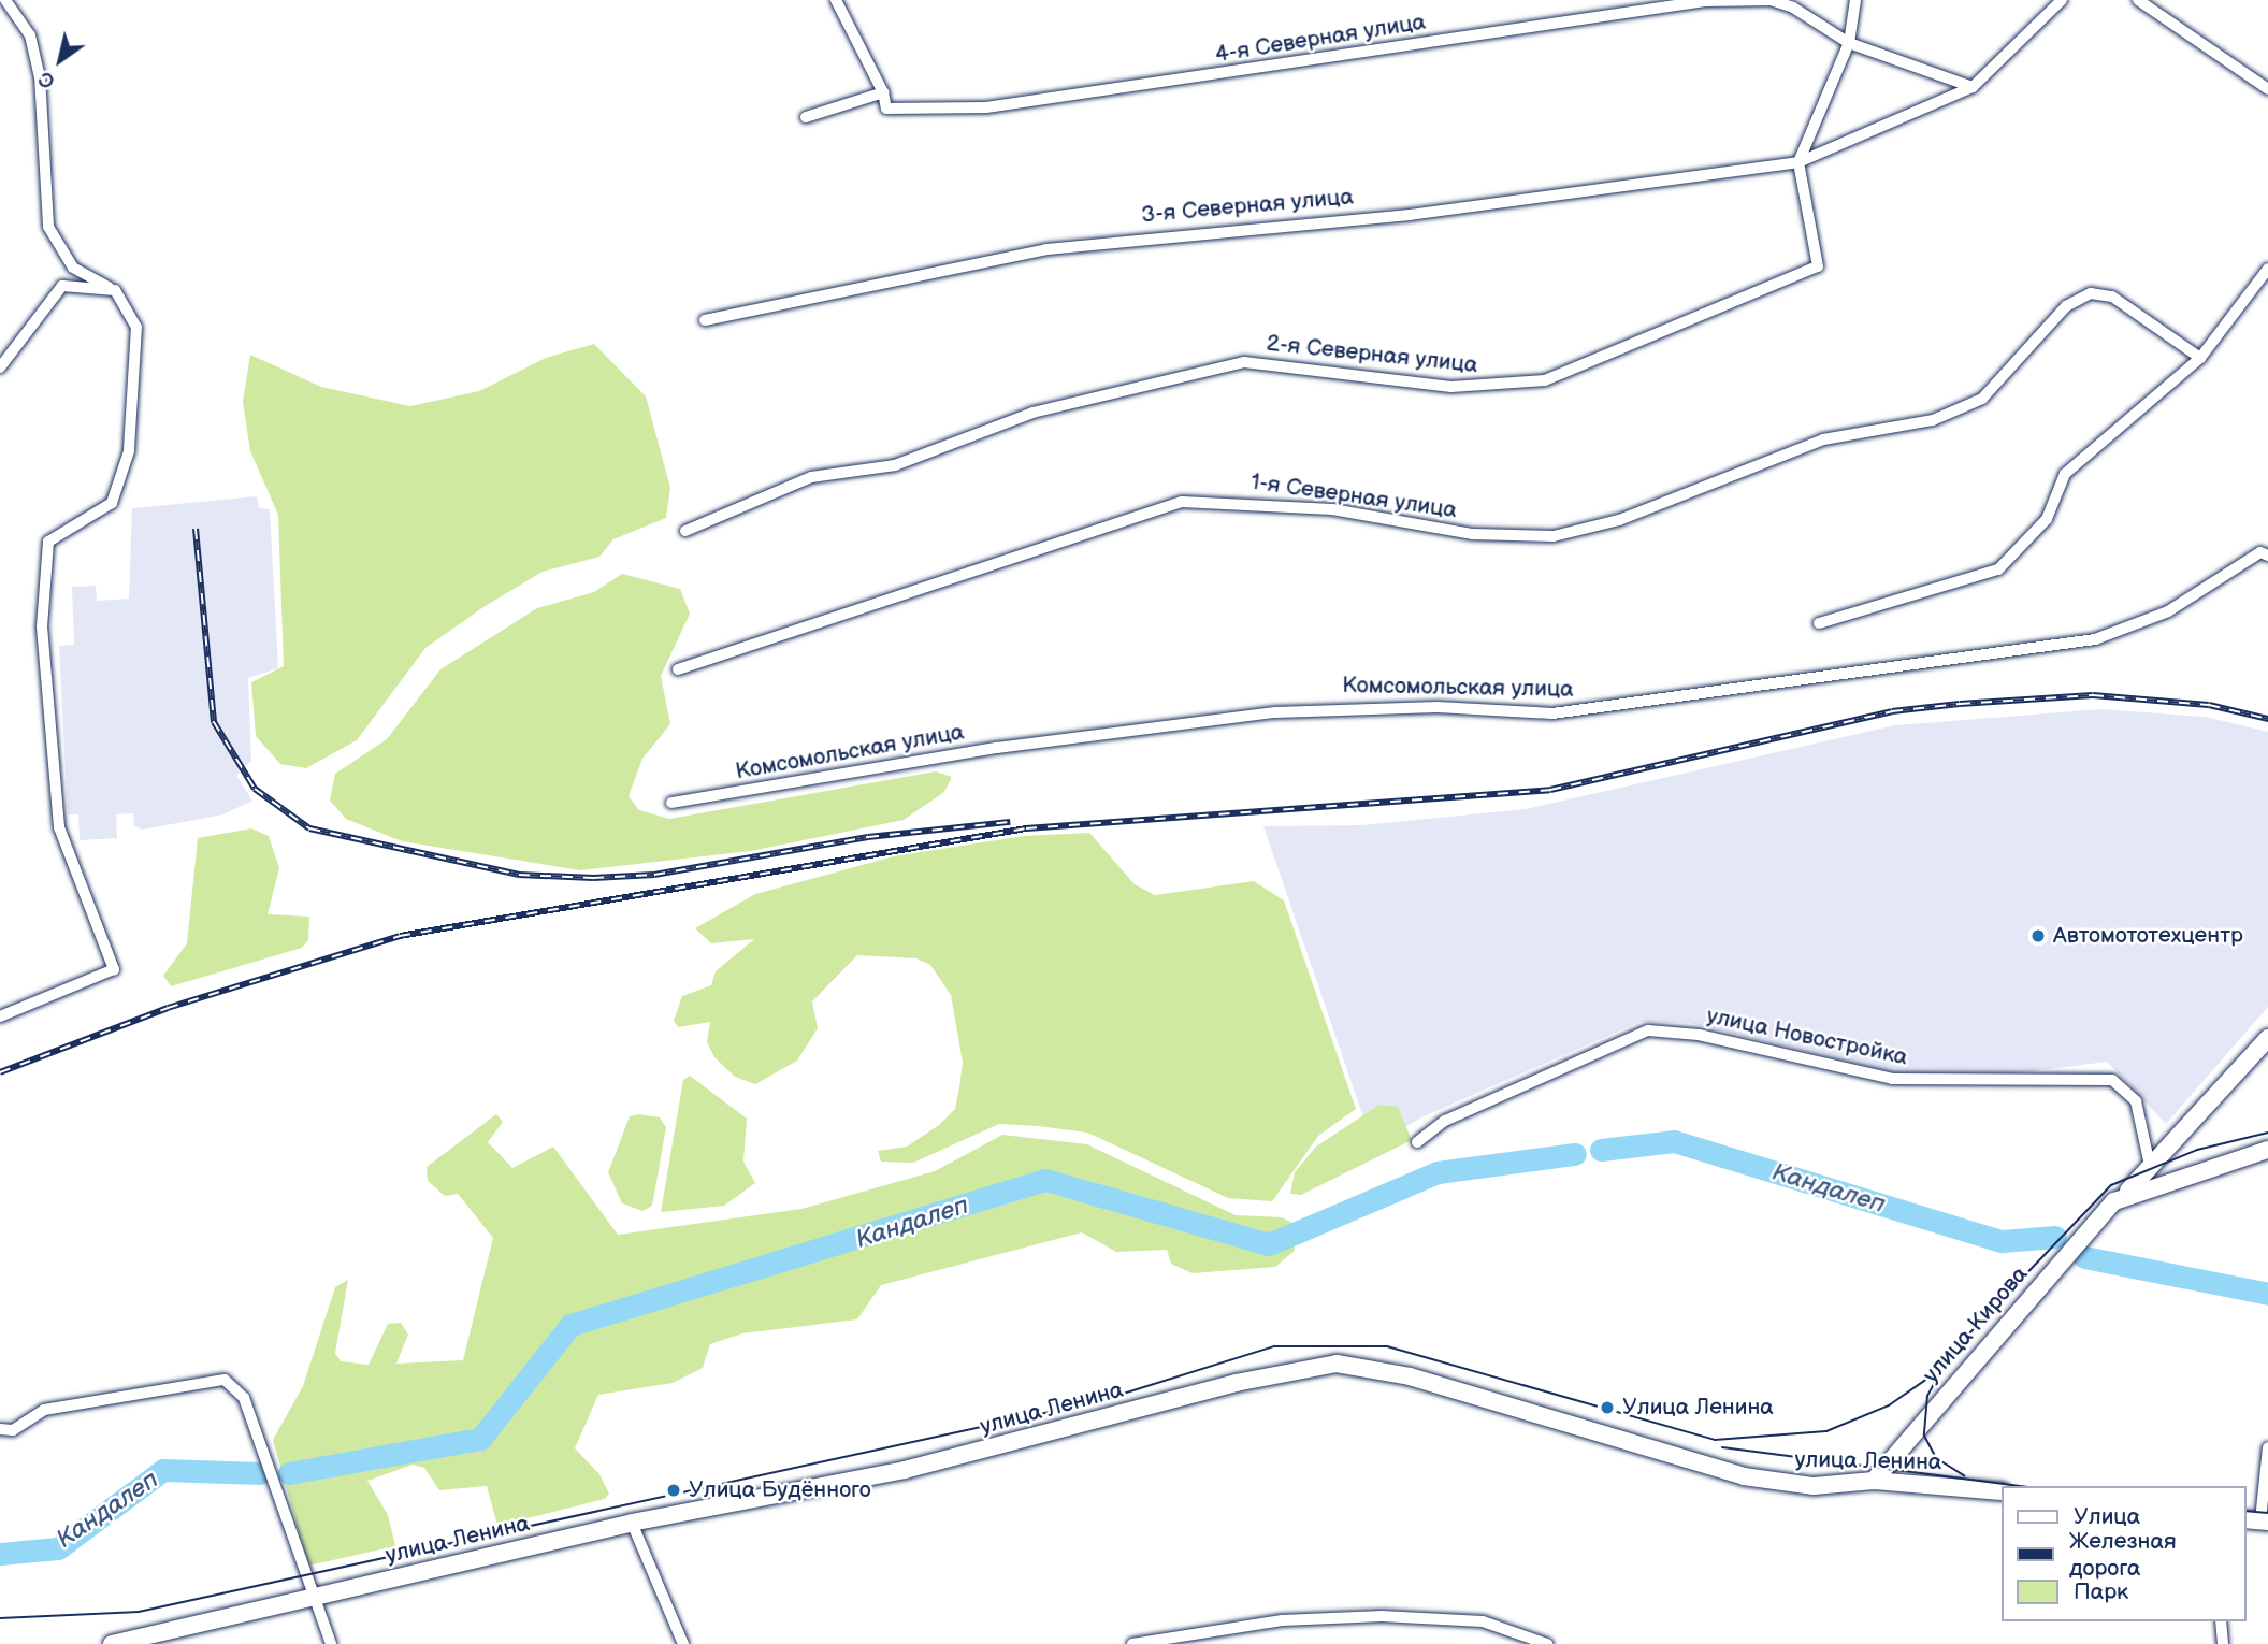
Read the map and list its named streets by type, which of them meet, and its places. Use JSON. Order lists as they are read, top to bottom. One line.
{"streets":{"main road":["улица Кирова","улица Ленина"],"street":["4-я Северная улица","3-я Северная улица","2-я Северная улица","1-я Северная улица","Комсомольская улица","улица Новостройка"]},"crossings":[["4-я Северная улица","3-я Северная улица"],["3-я Северная улица","2-я Северная улица"],["улица Новостройка","улица Кирова"],["улица Кирова","улица Ленина"]],"water":["Кандалеп"],"places":["Автомототехцентр","Улица Ленина","Улица Будённого"],"legend":["Улица","Железная дорога","Парк"],"north":"bottom left"}
